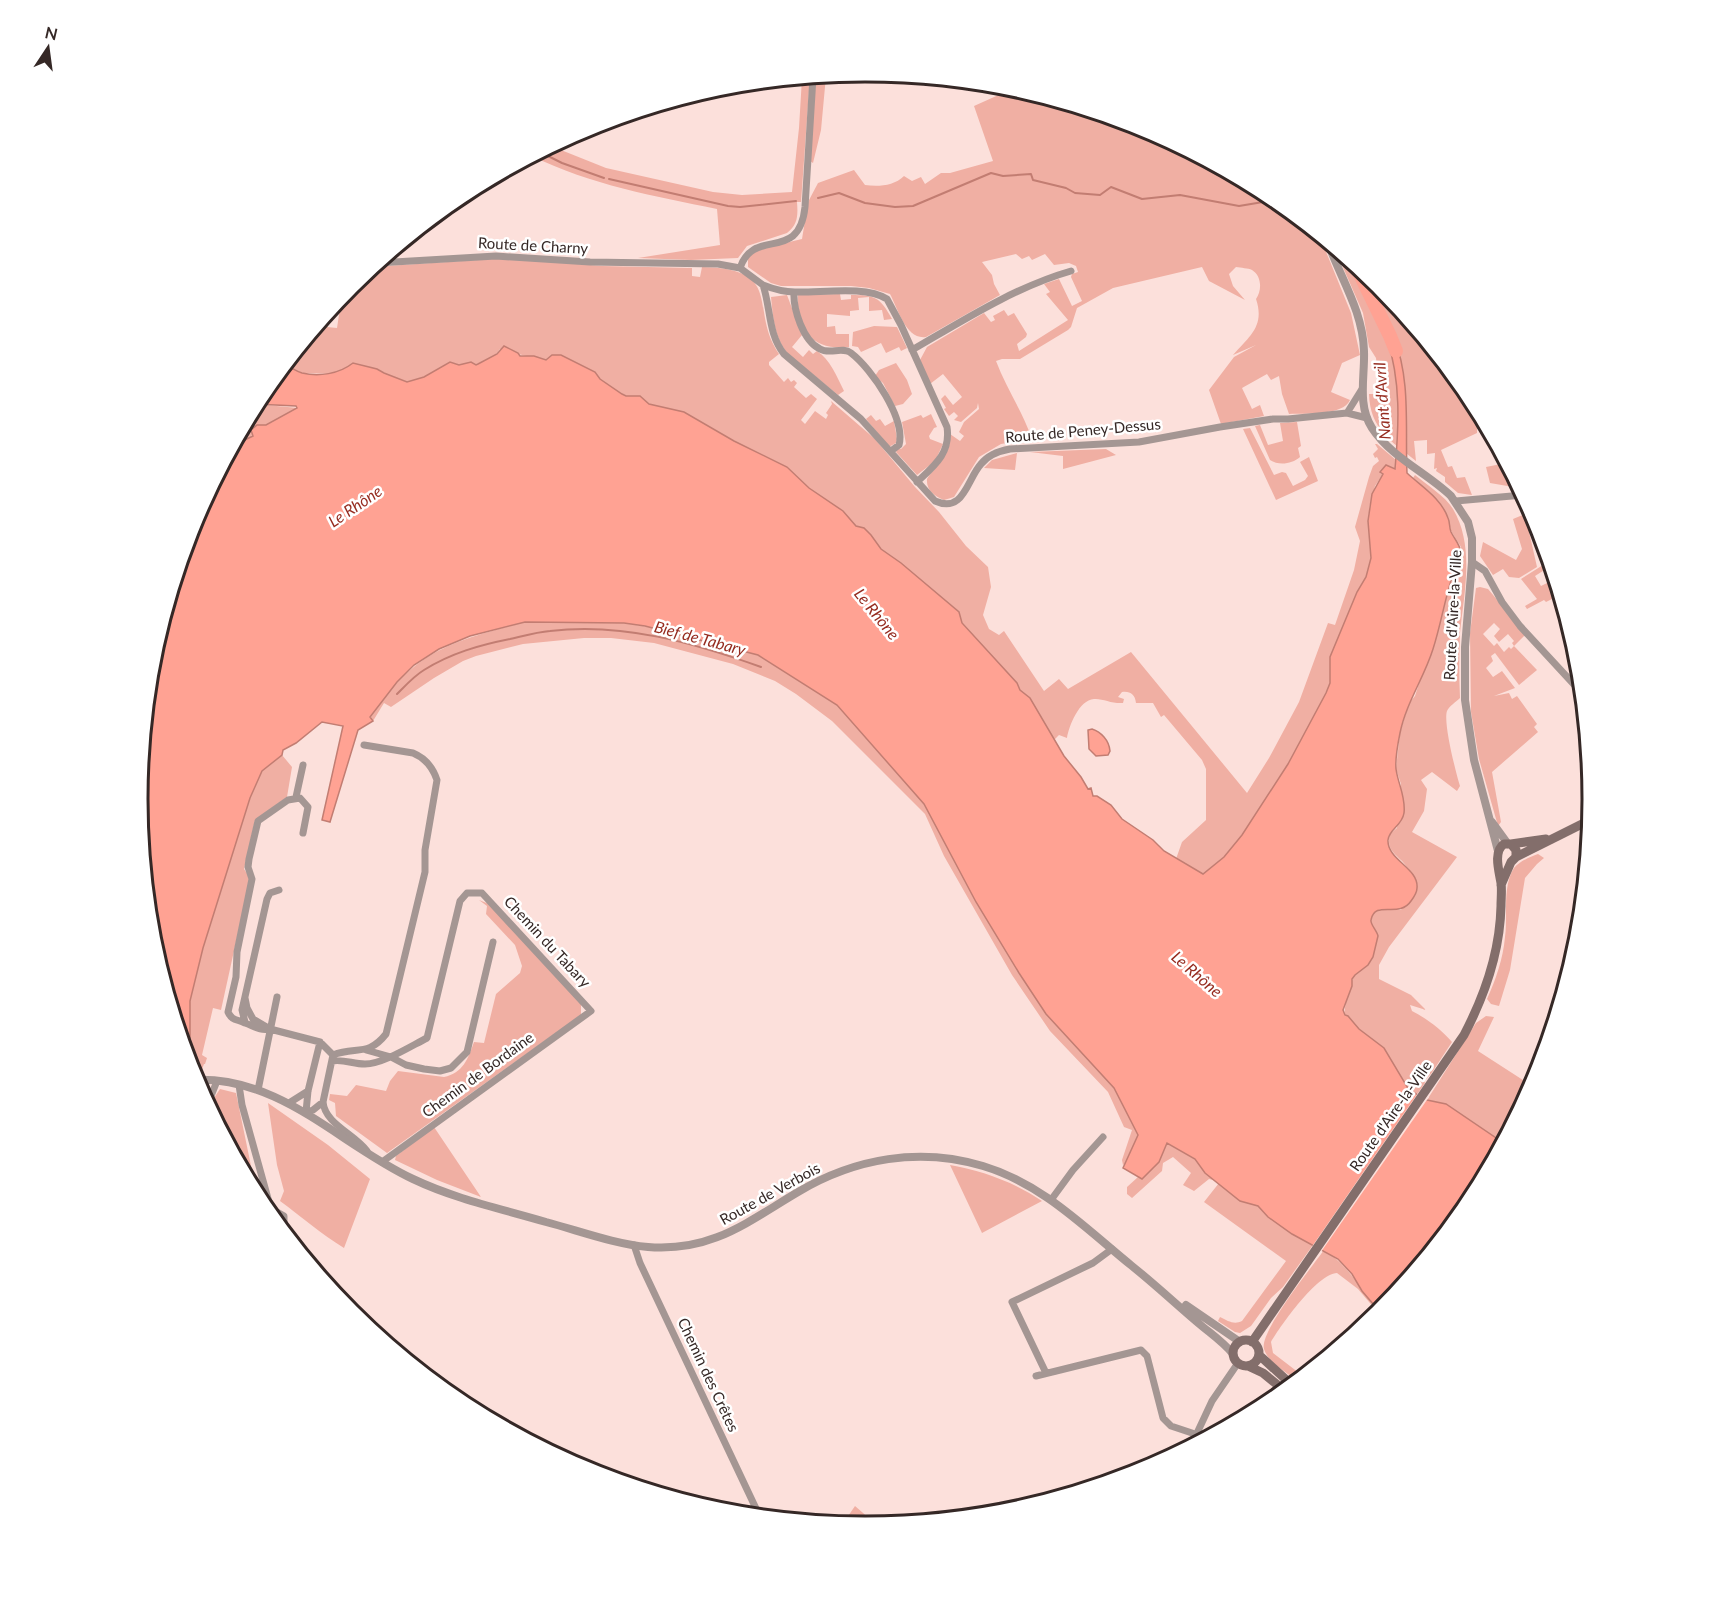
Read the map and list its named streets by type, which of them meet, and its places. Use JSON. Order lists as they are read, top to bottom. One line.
{"streets":{"main road":["Route d'Aire-la-Ville"],"street":["Route de Charny","Route de Peney-Dessus","Chemin du Tabary","Chemin de Bordaine","Route de Verbois","Chemin des Crêtes"]},"crossings":[["Route de Peney-Dessus","Route d'Aire-la-Ville"],["Route d'Aire-la-Ville","Route de Verbois"],["Chemin du Tabary","Chemin de Bordaine"],["Chemin de Bordaine","Route de Verbois"],["Route de Verbois","Chemin des Crêtes"]],"water":["Nant d'Avril","Le Rhône","Bief de Tabary"],"north":"top"}
